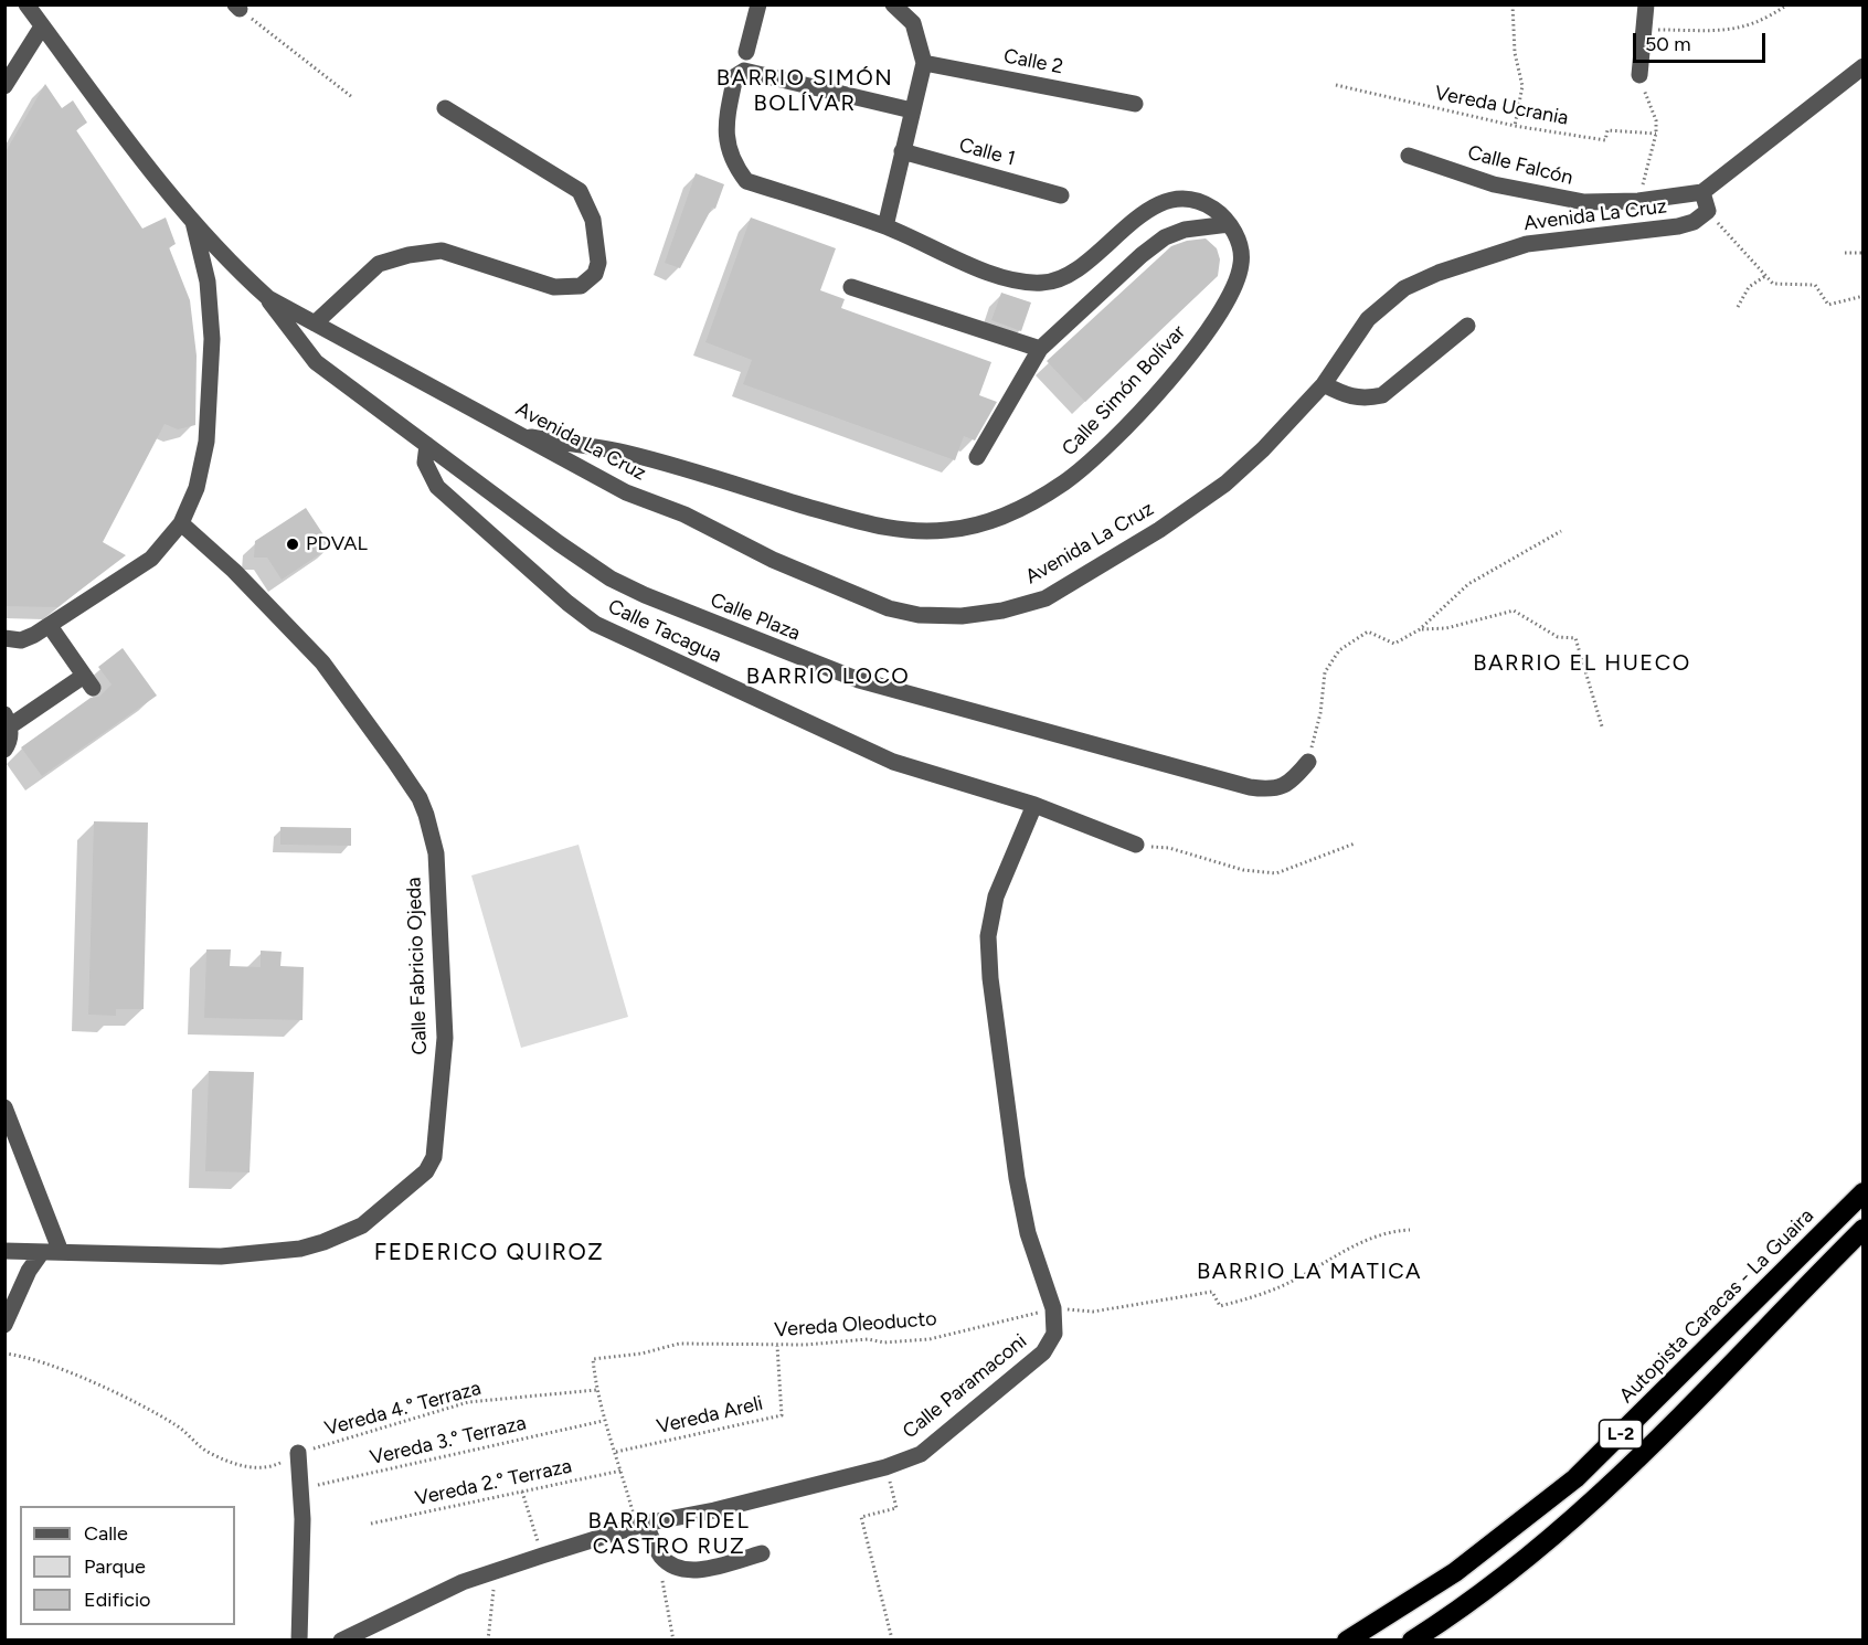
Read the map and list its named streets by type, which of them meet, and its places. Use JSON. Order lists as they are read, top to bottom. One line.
{"streets":{"highway":["Autopista Caracas - La Guaira","L-2"],"street":["Calle 2","Calle 1","Calle Falcón","Avenida La Cruz","Calle Simón Bolívar","Calle Plaza","Calle Tacagua","Calle Fabricio Ojeda","Calle Paramaconi"],"path":["Vereda Ucrania","Vereda Oleoducto","Vereda 4.° Terraza","Vereda Areli","Vereda 3.° Terraza","Vereda 2.° Terraza"]},"crossings":[["Avenida La Cruz","Calle Simón Bolívar"],["Avenida La Cruz","Calle Plaza"],["Calle Plaza","Calle Tacagua"],["Calle Tacagua","Calle Paramaconi"],["Vereda Oleoducto","Calle Paramaconi"],["Vereda Oleoducto","Vereda 4.° Terraza"],["Vereda Oleoducto","Vereda Areli"]],"districts":["BARRIO SIMÓN BOLÍVAR","BARRIO EL HUECO","BARRIO LOCO","FEDERICO QUIROZ","BARRIO LA MATICA","BARRIO FIDEL CASTRO RUZ"],"places":["PDVAL"],"legend":["Calle","Parque","Edificio"],"scale_bar":"50 m"}
